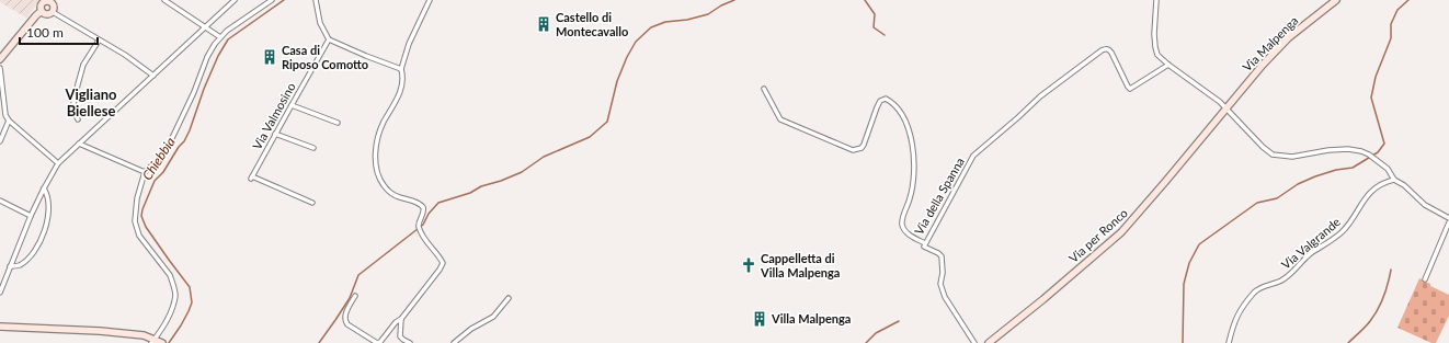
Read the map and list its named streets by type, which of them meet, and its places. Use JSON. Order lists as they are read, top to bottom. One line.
{"streets":{"street":["Via Malpenga","Via Valmosino","Via della Spanna","Via per Ronco","Via Valgrande"]},"crossings":[["Via Malpenga","Via per Ronco"]],"districts":["Vigliano Biellese"],"water":["Chiebbia"],"places":{"building":["Castello di Montecavallo","Casa di Riposo Comotto","Villa Malpenga"],"church":["Cappelletta di Villa Malpenga"]},"scale_bar":"100 m"}
